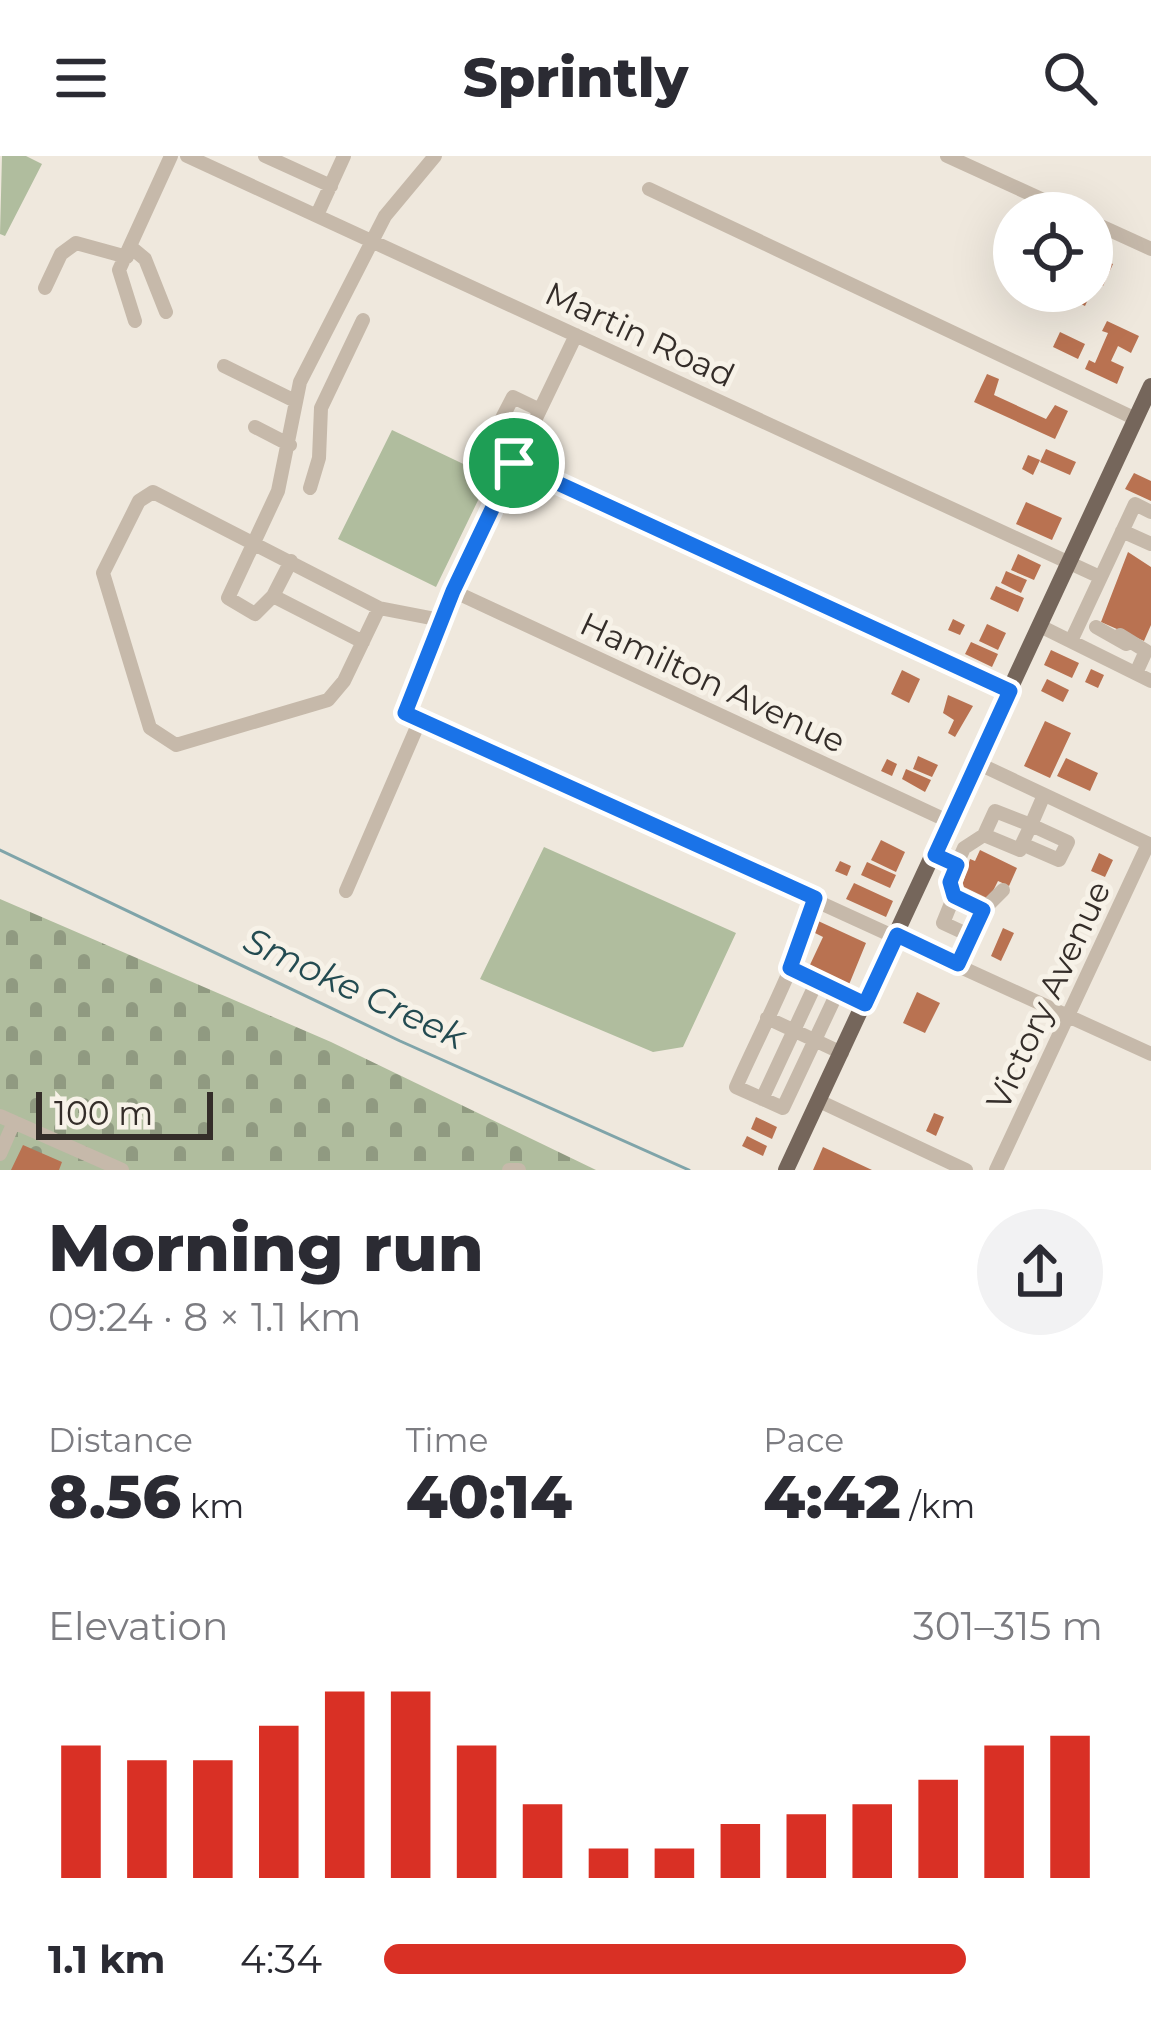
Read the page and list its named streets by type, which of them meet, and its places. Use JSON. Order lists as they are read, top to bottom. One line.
{"streets":{"street":["Martin Road","Hamilton Avenue","Victory Avenue"]},"water":["Smoke Creek"],"scale_bar":"100 m","page":{"header":"Sprintly","scale":"100 m","heading":["Morning run","09:24 · 8 × 1.1 km"],"stats":[["Distance","8.56 km"],["Time","40:14"],["Pace","4:42 /km"]],"chart":["Elevation","301–315 m"],"list":[{"name":"1.1 km","note":"4:34"}]}}
